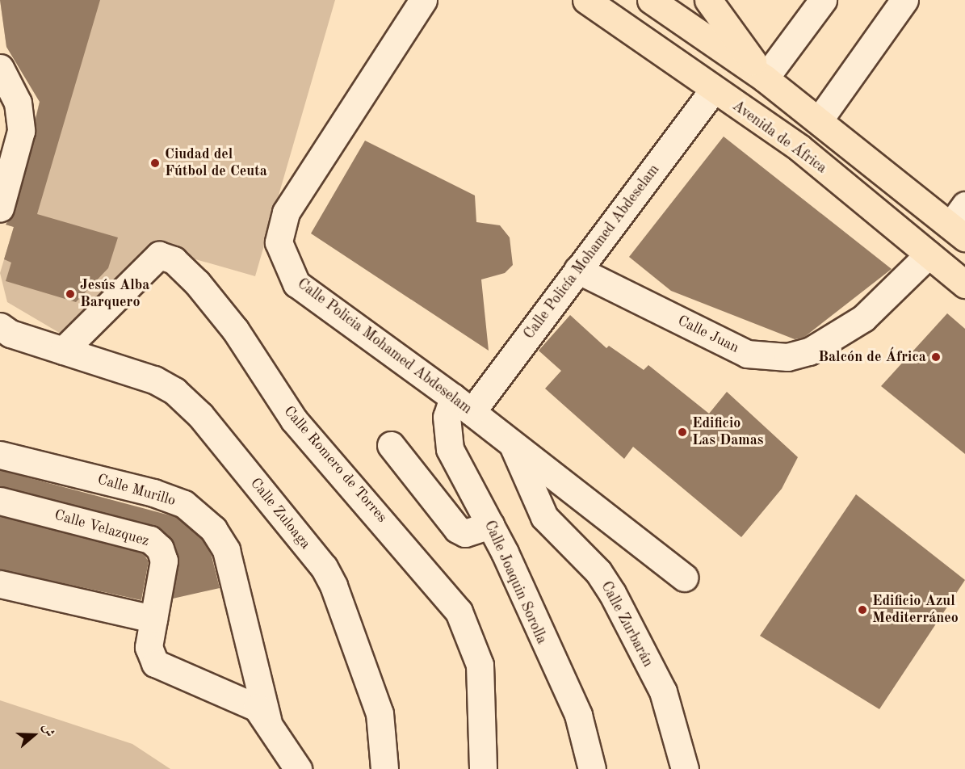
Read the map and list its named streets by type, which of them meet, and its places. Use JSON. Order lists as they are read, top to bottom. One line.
{"streets":{"main road":["Avenida de África"],"street":["Calle Policía Mohamed Abdeselam","Calle Juan","Calle Policia Mohamed Abdeselam","Calle Romero de Torres","Calle Murillo","Calle Zuloaga","Calle Velazquez","Calle Joaquin Sorolla","Calle Zurbarán"]},"crossings":[["Avenida de África","Calle Policía Mohamed Abdeselam"],["Avenida de África","Calle Juan"],["Calle Policía Mohamed Abdeselam","Calle Juan"],["Calle Policía Mohamed Abdeselam","Calle Policia Mohamed Abdeselam"],["Calle Policía Mohamed Abdeselam","Calle Joaquin Sorolla"],["Calle Policia Mohamed Abdeselam","Calle Joaquin Sorolla"],["Calle Policia Mohamed Abdeselam","Calle Zurbarán"],["Calle Romero de Torres","Calle Zuloaga"],["Calle Murillo","Calle Velazquez"]],"places":["Ciudad del Fútbol de Ceuta","Jesús Alba Barquero","Balcón de África","Edificio Las Damas","Edificio Azul Mediterráneo"],"north":"right"}
